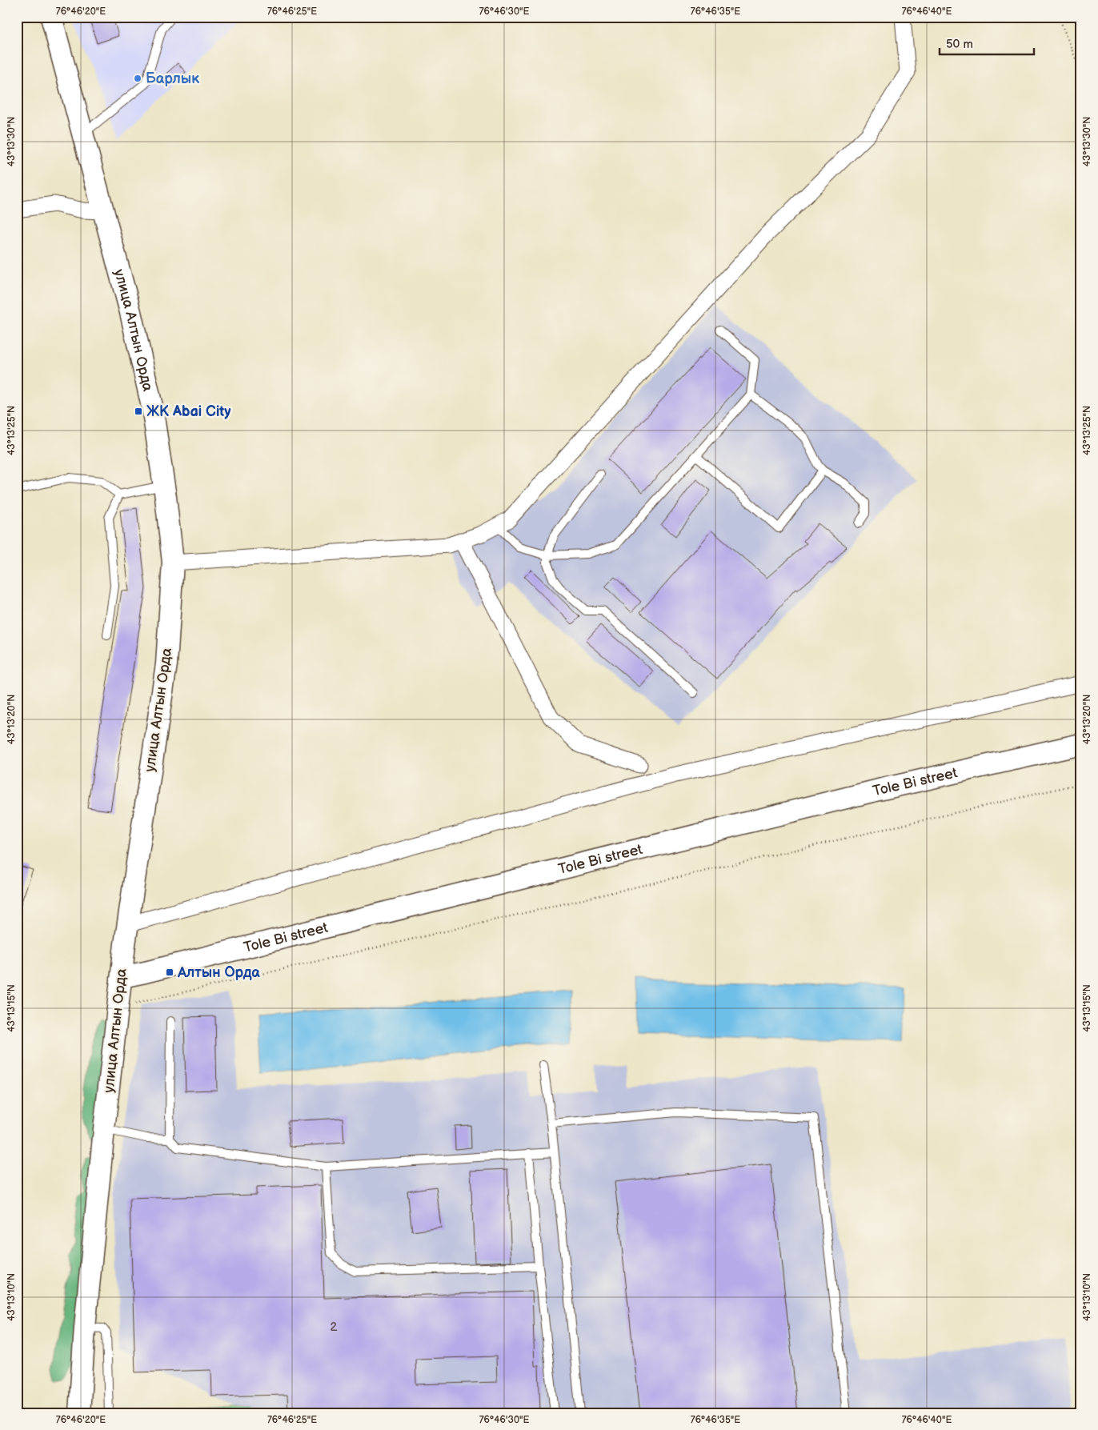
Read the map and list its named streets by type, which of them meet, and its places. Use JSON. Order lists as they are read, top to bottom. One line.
{"streets":{"main road":["улица Алтын Орда","Tole Bi street"]},"crossings":[["улица Алтын Орда","Tole Bi street"]],"places":{"other":["Барлык"],"transit":["ЖК Abai City","Алтын Орда"]},"house_numbers":["2"],"scale_bar":"50 m","coordinates":["76°46'20\"E","76°46'25\"E","76°46'30\"E","76°46'35\"E","76°46'40\"E","43°13'30\"N","43°13'25\"N","43°13'20\"N","43°13'15\"N","43°13'10\"N"]}
